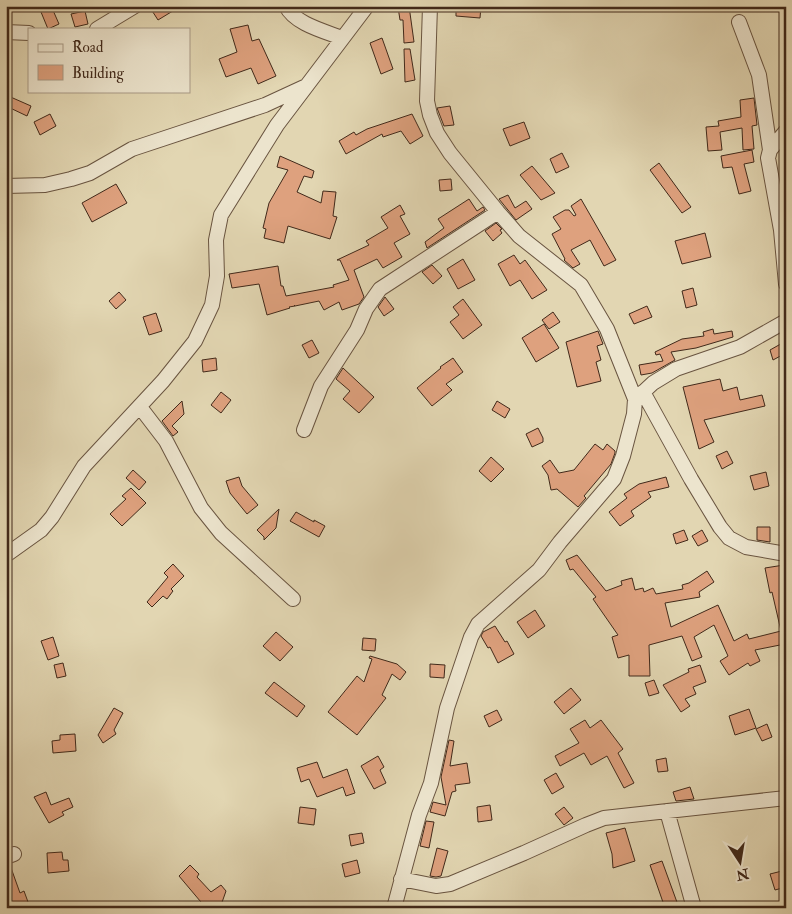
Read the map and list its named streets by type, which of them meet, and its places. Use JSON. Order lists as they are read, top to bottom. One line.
{"legend":["Road","Building"],"north":"bottom"}
